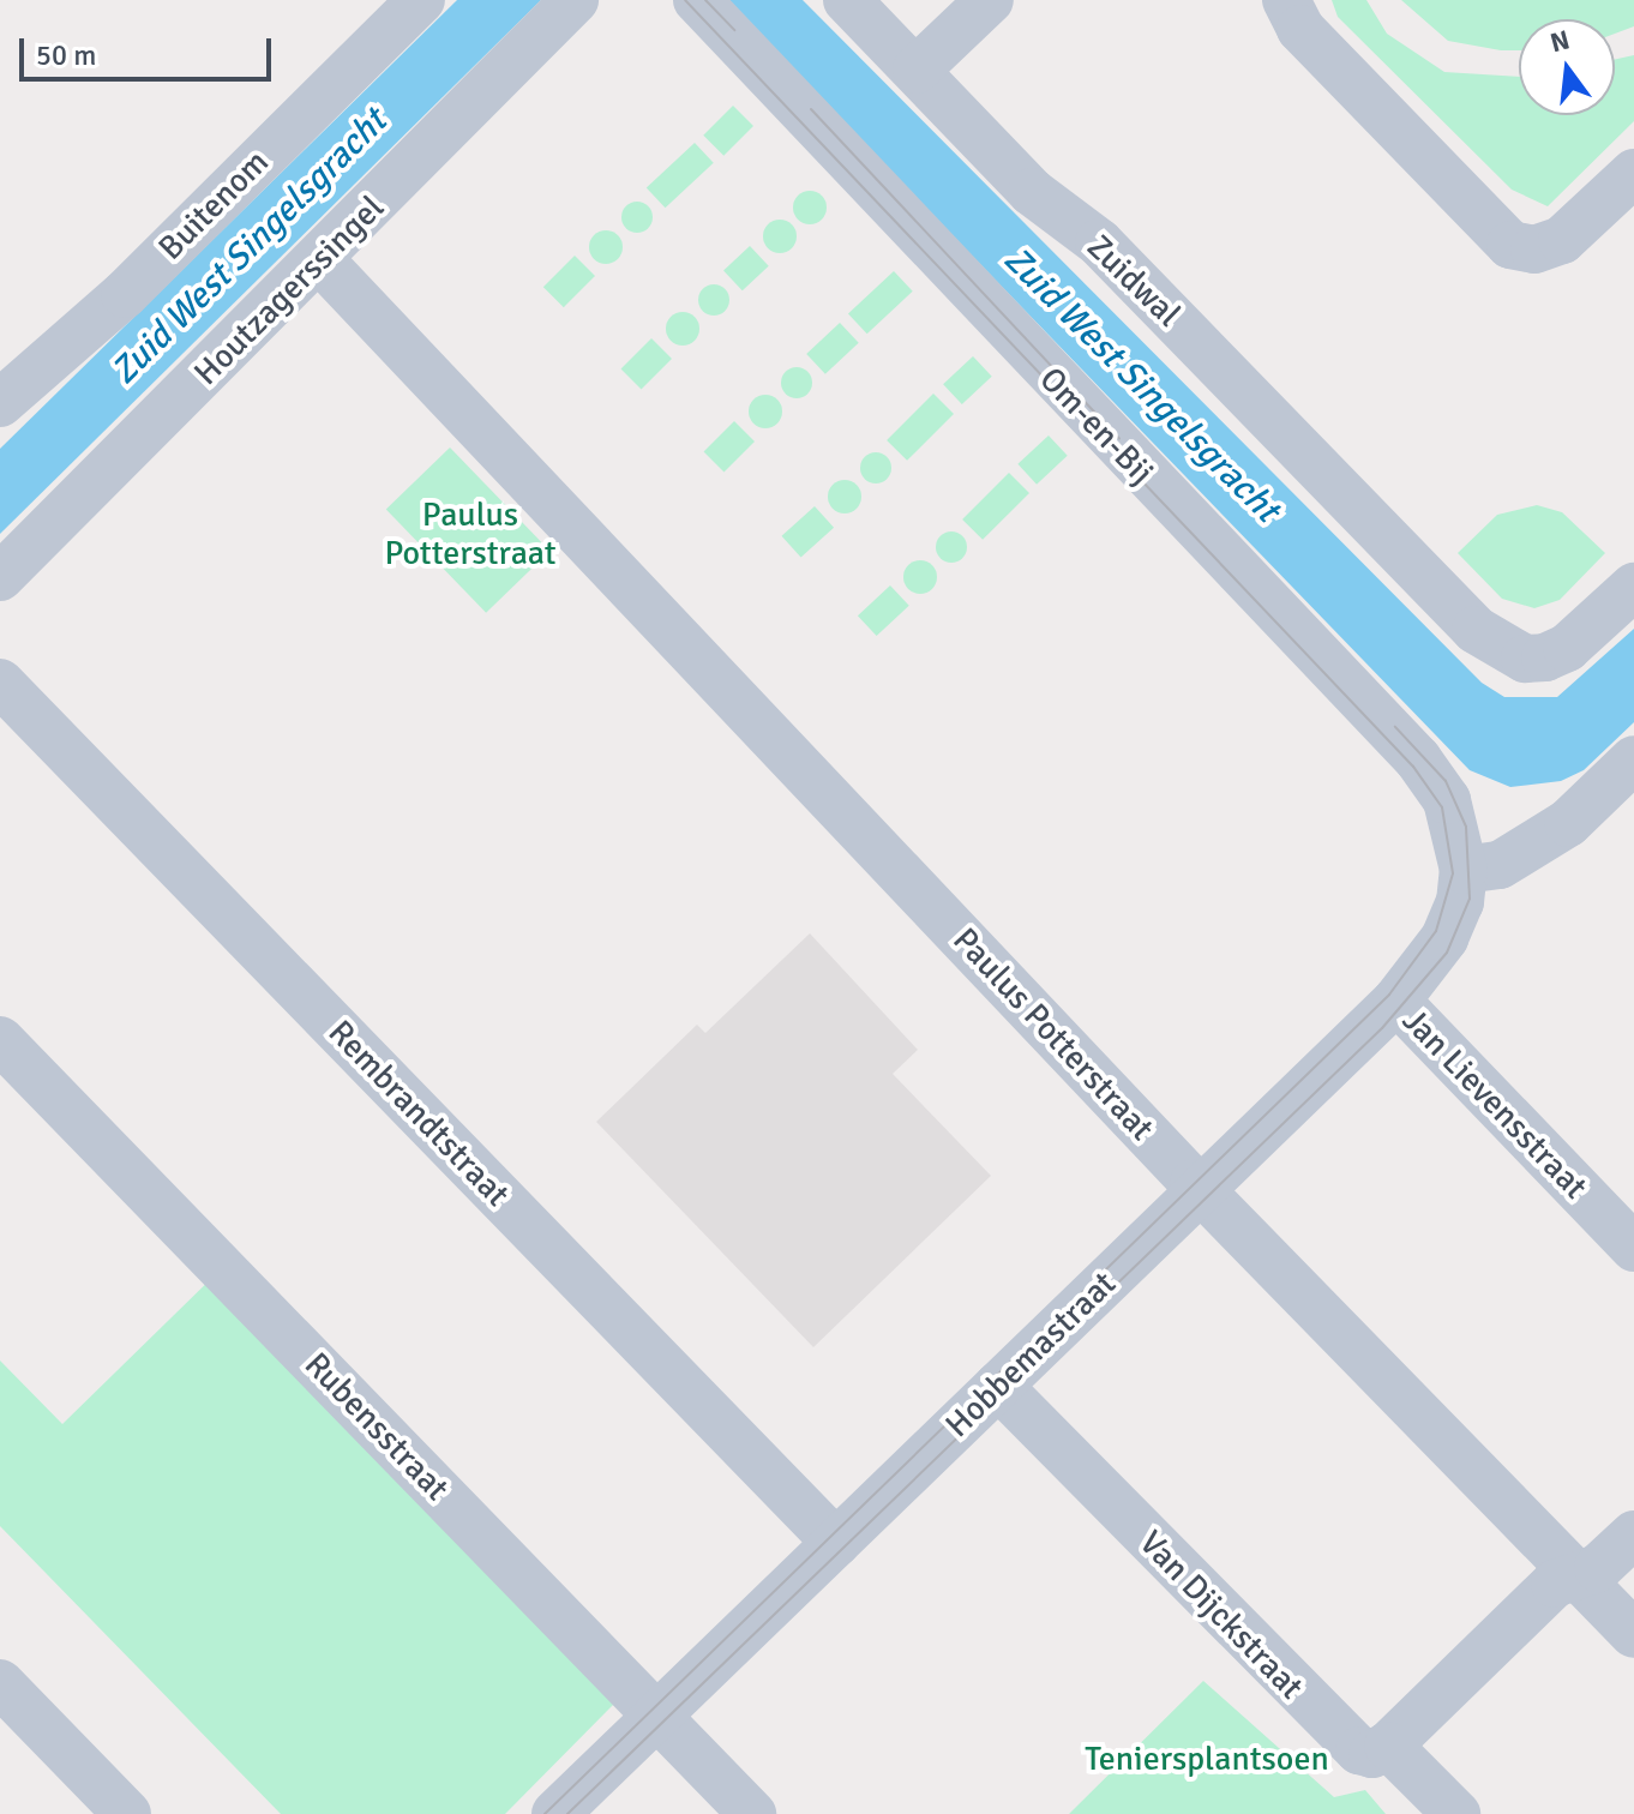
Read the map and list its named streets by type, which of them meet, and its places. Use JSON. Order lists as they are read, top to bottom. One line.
{"streets":{"street":["Buitenom","Zuidwal","Houtzagerssingel","Om-en-Bij","Paulus Potterstraat","Jan Lievensstraat","Rembrandtstraat","Hobbemastraat","Rubensstraat","Van Dijckstraat"]},"crossings":[["Houtzagerssingel","Paulus Potterstraat"],["Om-en-Bij","Hobbemastraat"],["Paulus Potterstraat","Hobbemastraat"],["Jan Lievensstraat","Hobbemastraat"],["Rembrandtstraat","Hobbemastraat"],["Hobbemastraat","Rubensstraat"],["Hobbemastraat","Van Dijckstraat"]],"water":["Zuid West Singelsgracht"],"parks":["Paulus Potterstraat","Teniersplantsoen"],"scale_bar":"50 m","north":"top"}
